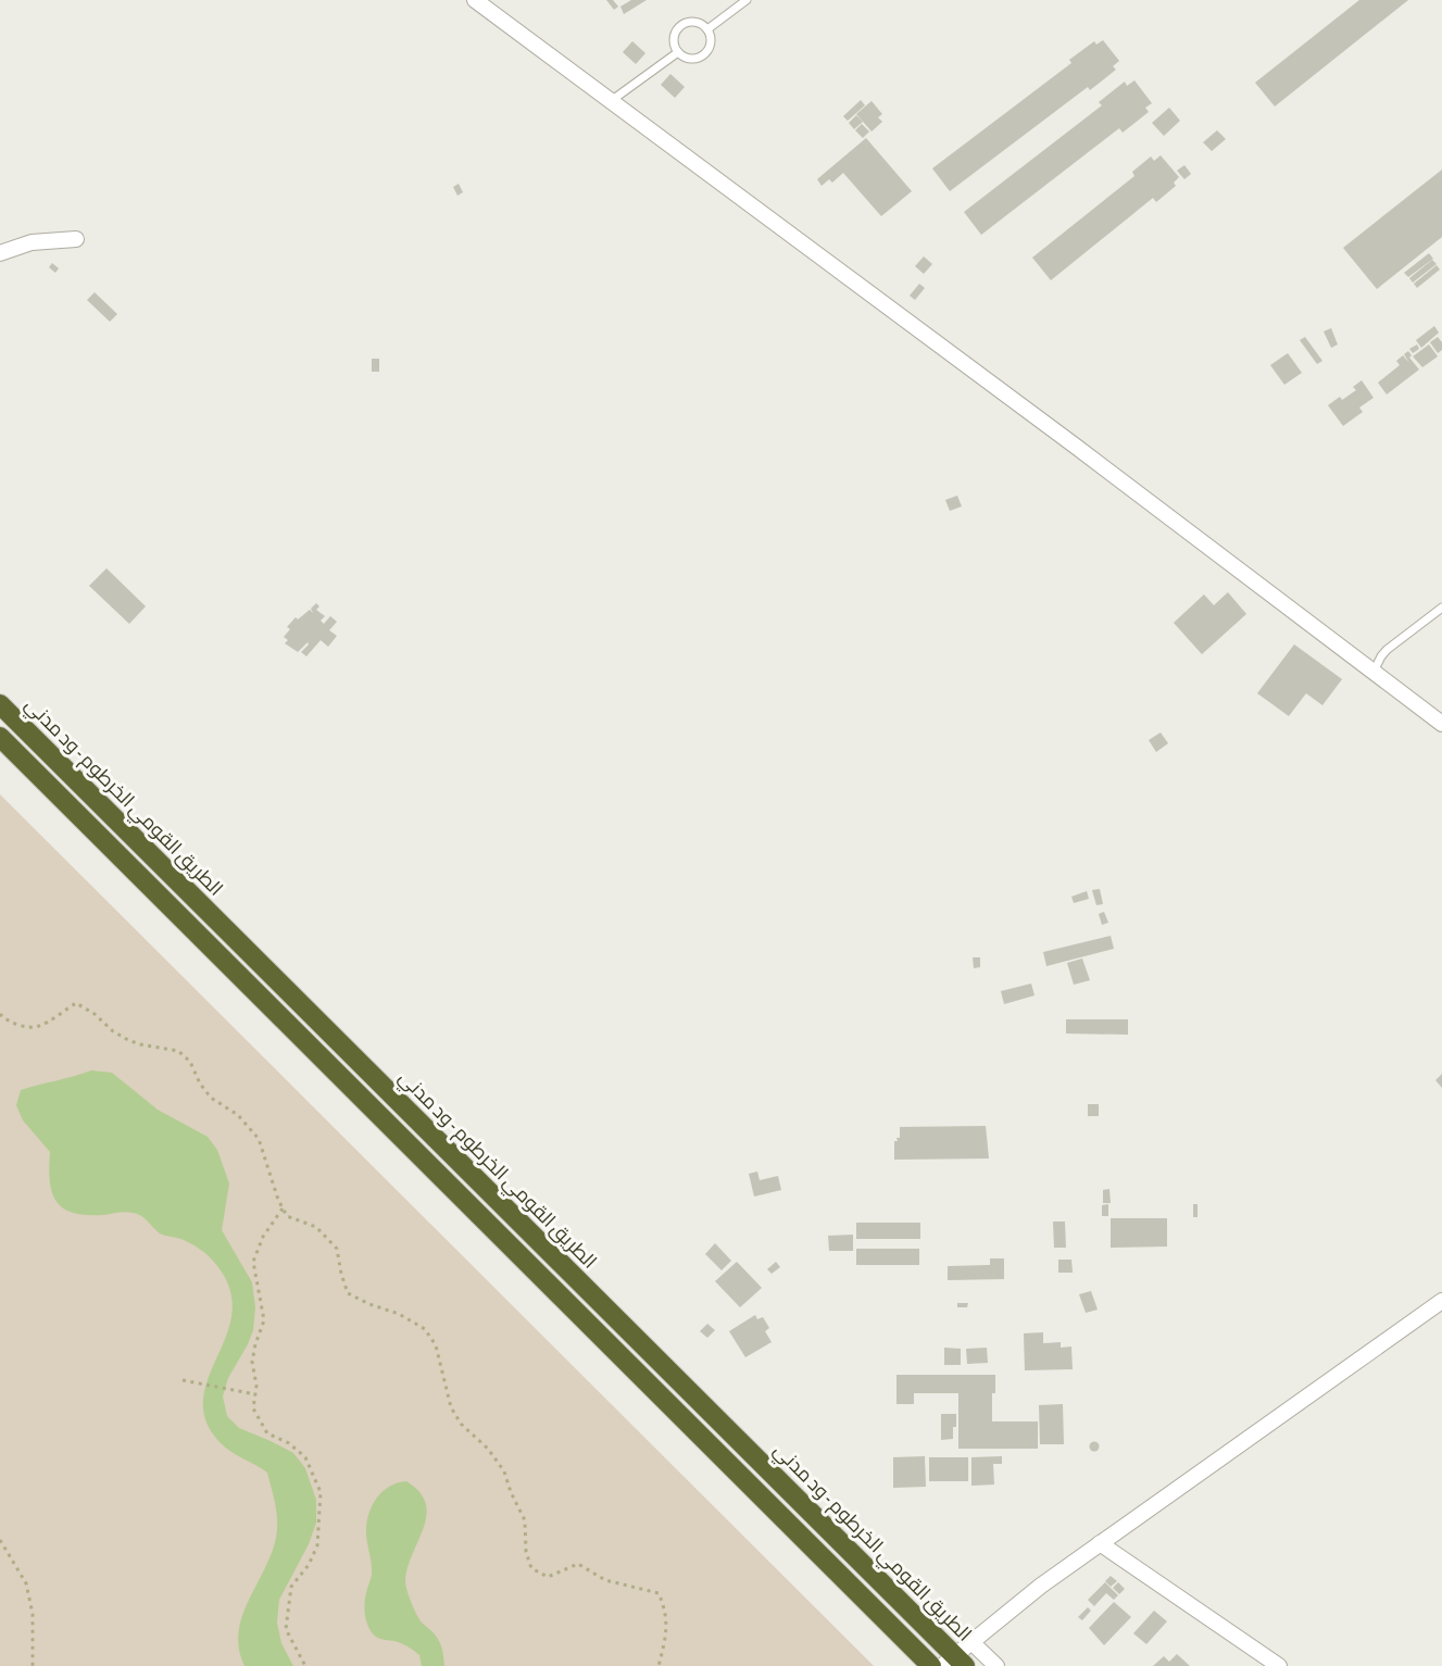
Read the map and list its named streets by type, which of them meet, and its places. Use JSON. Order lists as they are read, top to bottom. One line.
{"streets":{"highway":["الطريق القومي الخرطوم - ود مدني"]}}
